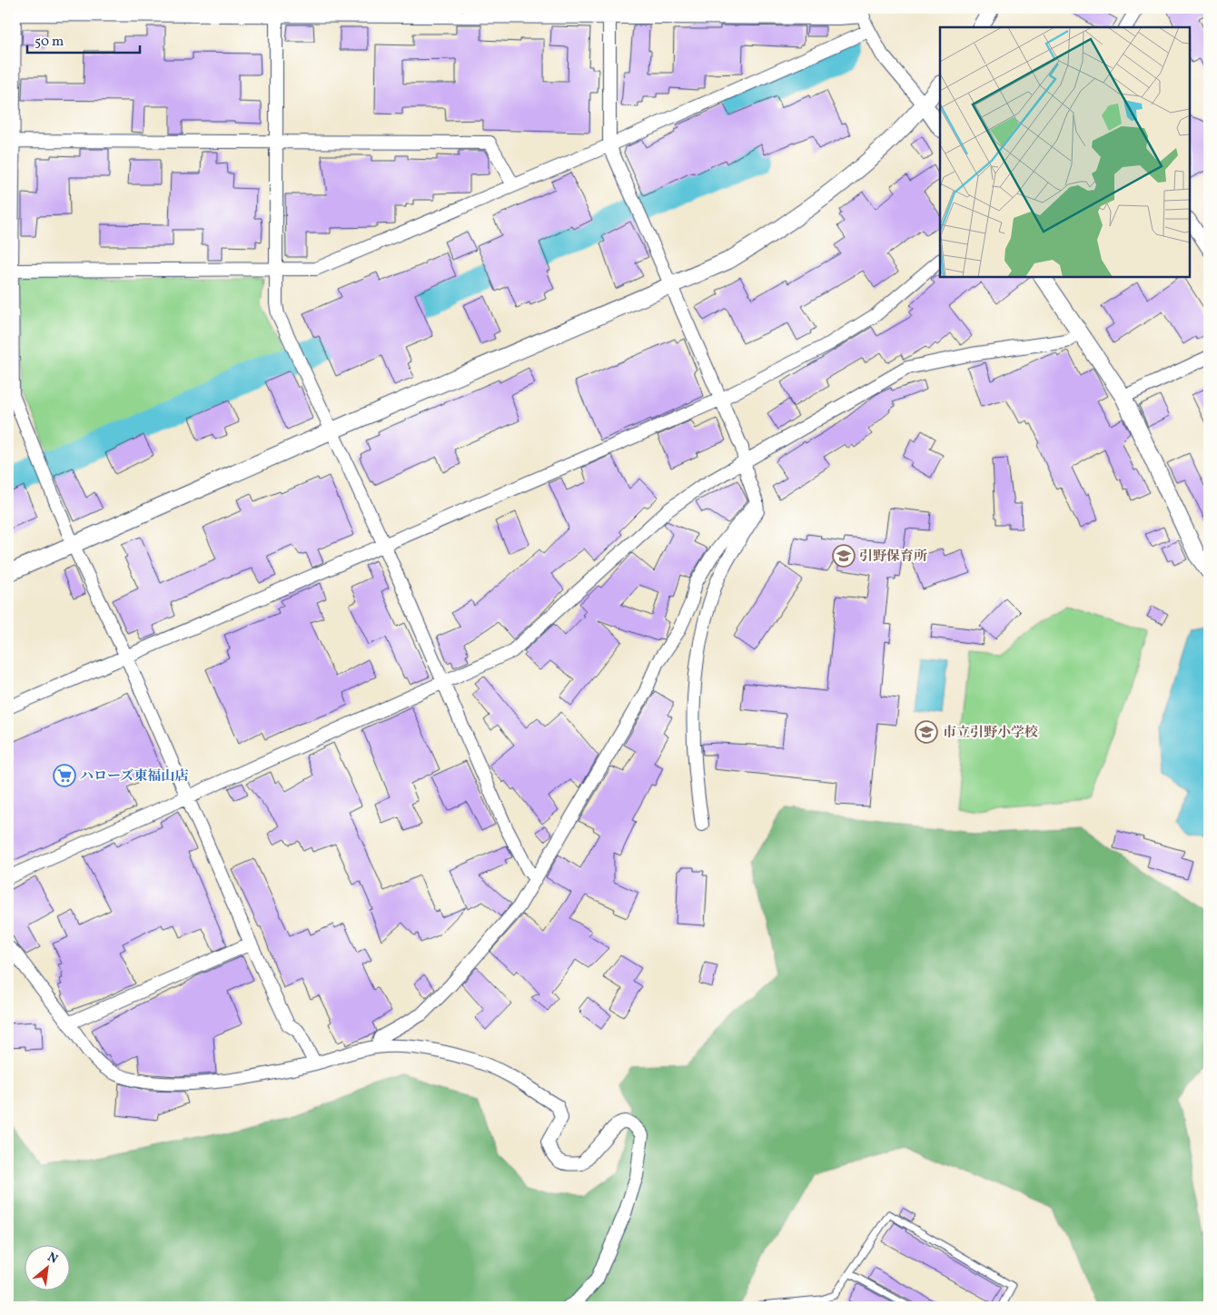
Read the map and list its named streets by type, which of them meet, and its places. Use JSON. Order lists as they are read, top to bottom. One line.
{"places":{"school or university":["引野保育所","市立引野小学校"],"supermarket":["ハローズ東福山店"]},"scale_bar":"50 m","north":"top right"}
